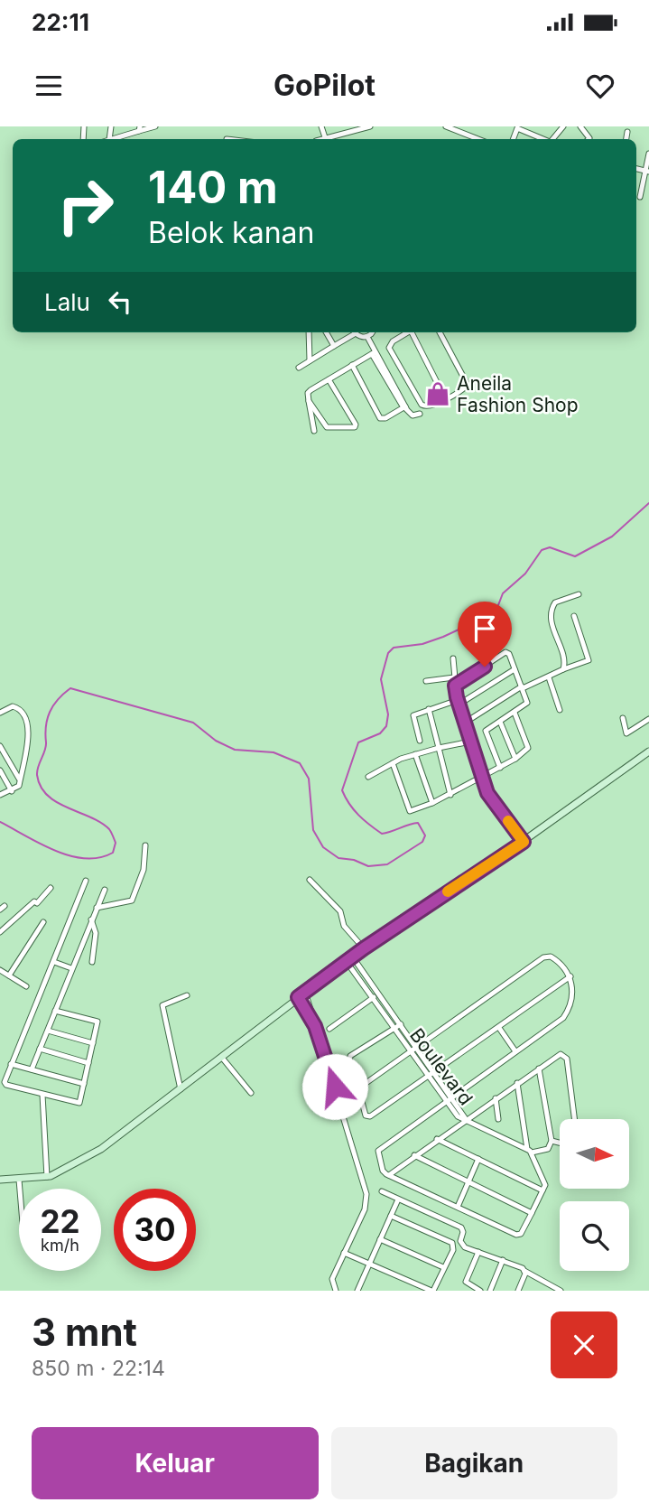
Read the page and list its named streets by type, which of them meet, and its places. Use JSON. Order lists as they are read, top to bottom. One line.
{"streets":{"street":["Boulevard"]},"places":{"shop":["Aneila Fashion Shop"]},"north":"right","page":{"status":"22:11","header":"GoPilot","turn":["140 m","Belok kanan"],"then":"Lalu","speed":"22 km/h","limit":"30","heading":["3 mnt","850 m · 22:14"],"buttons":["Keluar","Bagikan"]}}
